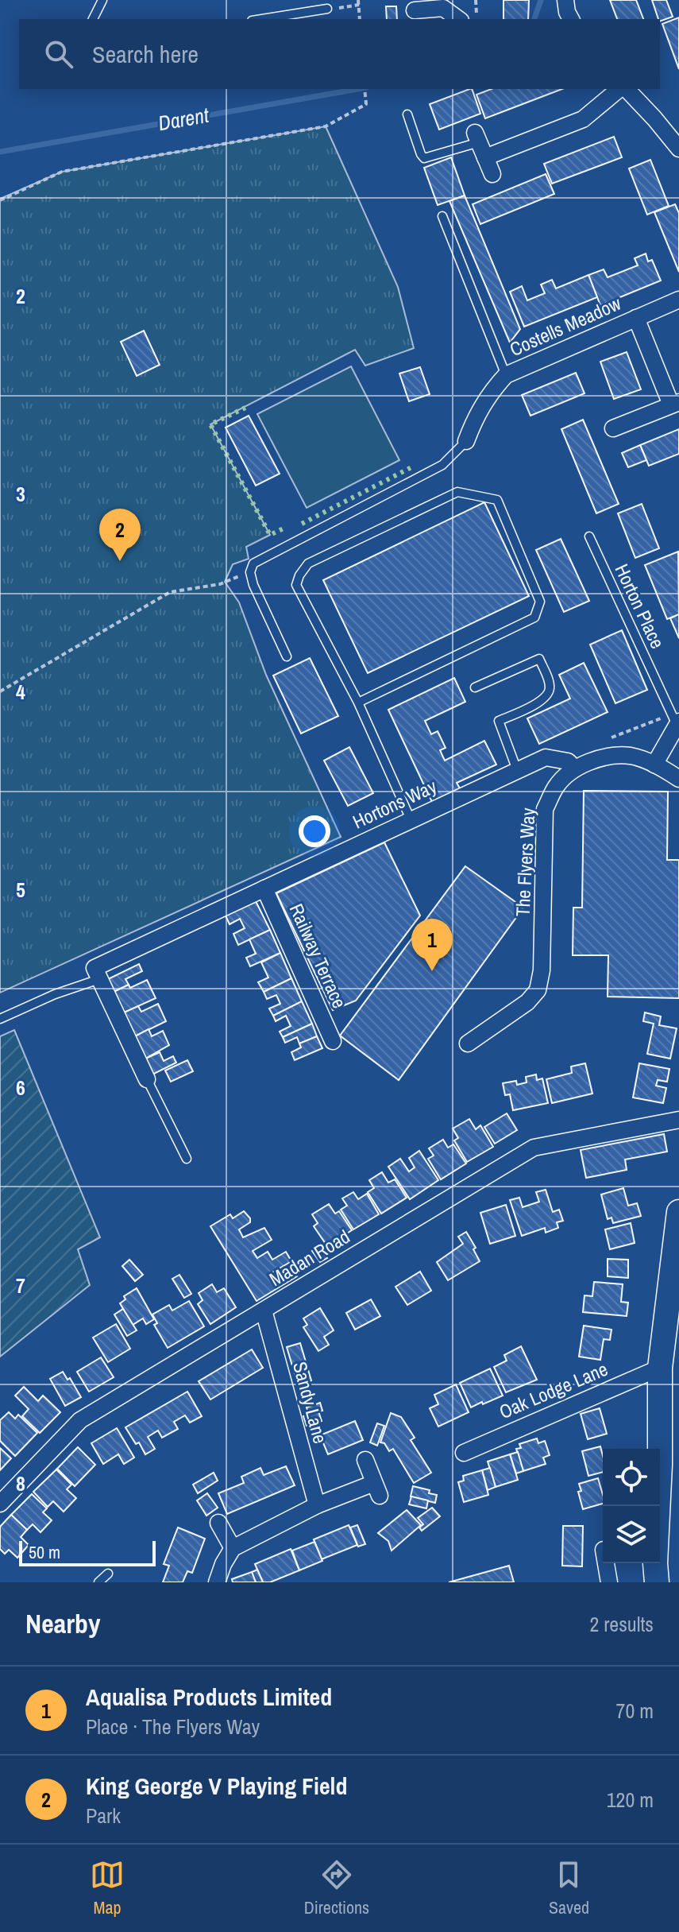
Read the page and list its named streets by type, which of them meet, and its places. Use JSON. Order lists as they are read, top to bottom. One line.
{"streets":{"street":["Costells Meadow","Hortons Way","The Flyers Way","Railway Terrace","Madan Road","Oak Lodge Lane","Sandy Lane"],"lane":["Horton Place"]},"crossings":[["Hortons Way","The Flyers Way"],["Hortons Way","Railway Terrace"],["Madan Road","Sandy Lane"]],"water":["Darent"],"scale_bar":"50 m","page":{"search":"Search here","pins":["2","1"],"scale":"50 m","heading":["Nearby","2 results"],"list":[{"mark":"1","name":"Aqualisa Products Limited","note":"Place · The Flyers Way","value":"70 m"},{"mark":"2","name":"King George V Playing Field","note":"Park","value":"120 m"}],"nav":["Map","Directions","Saved"]},"grid":{"rows":["2","3","4","5","6","7","8"]}}
